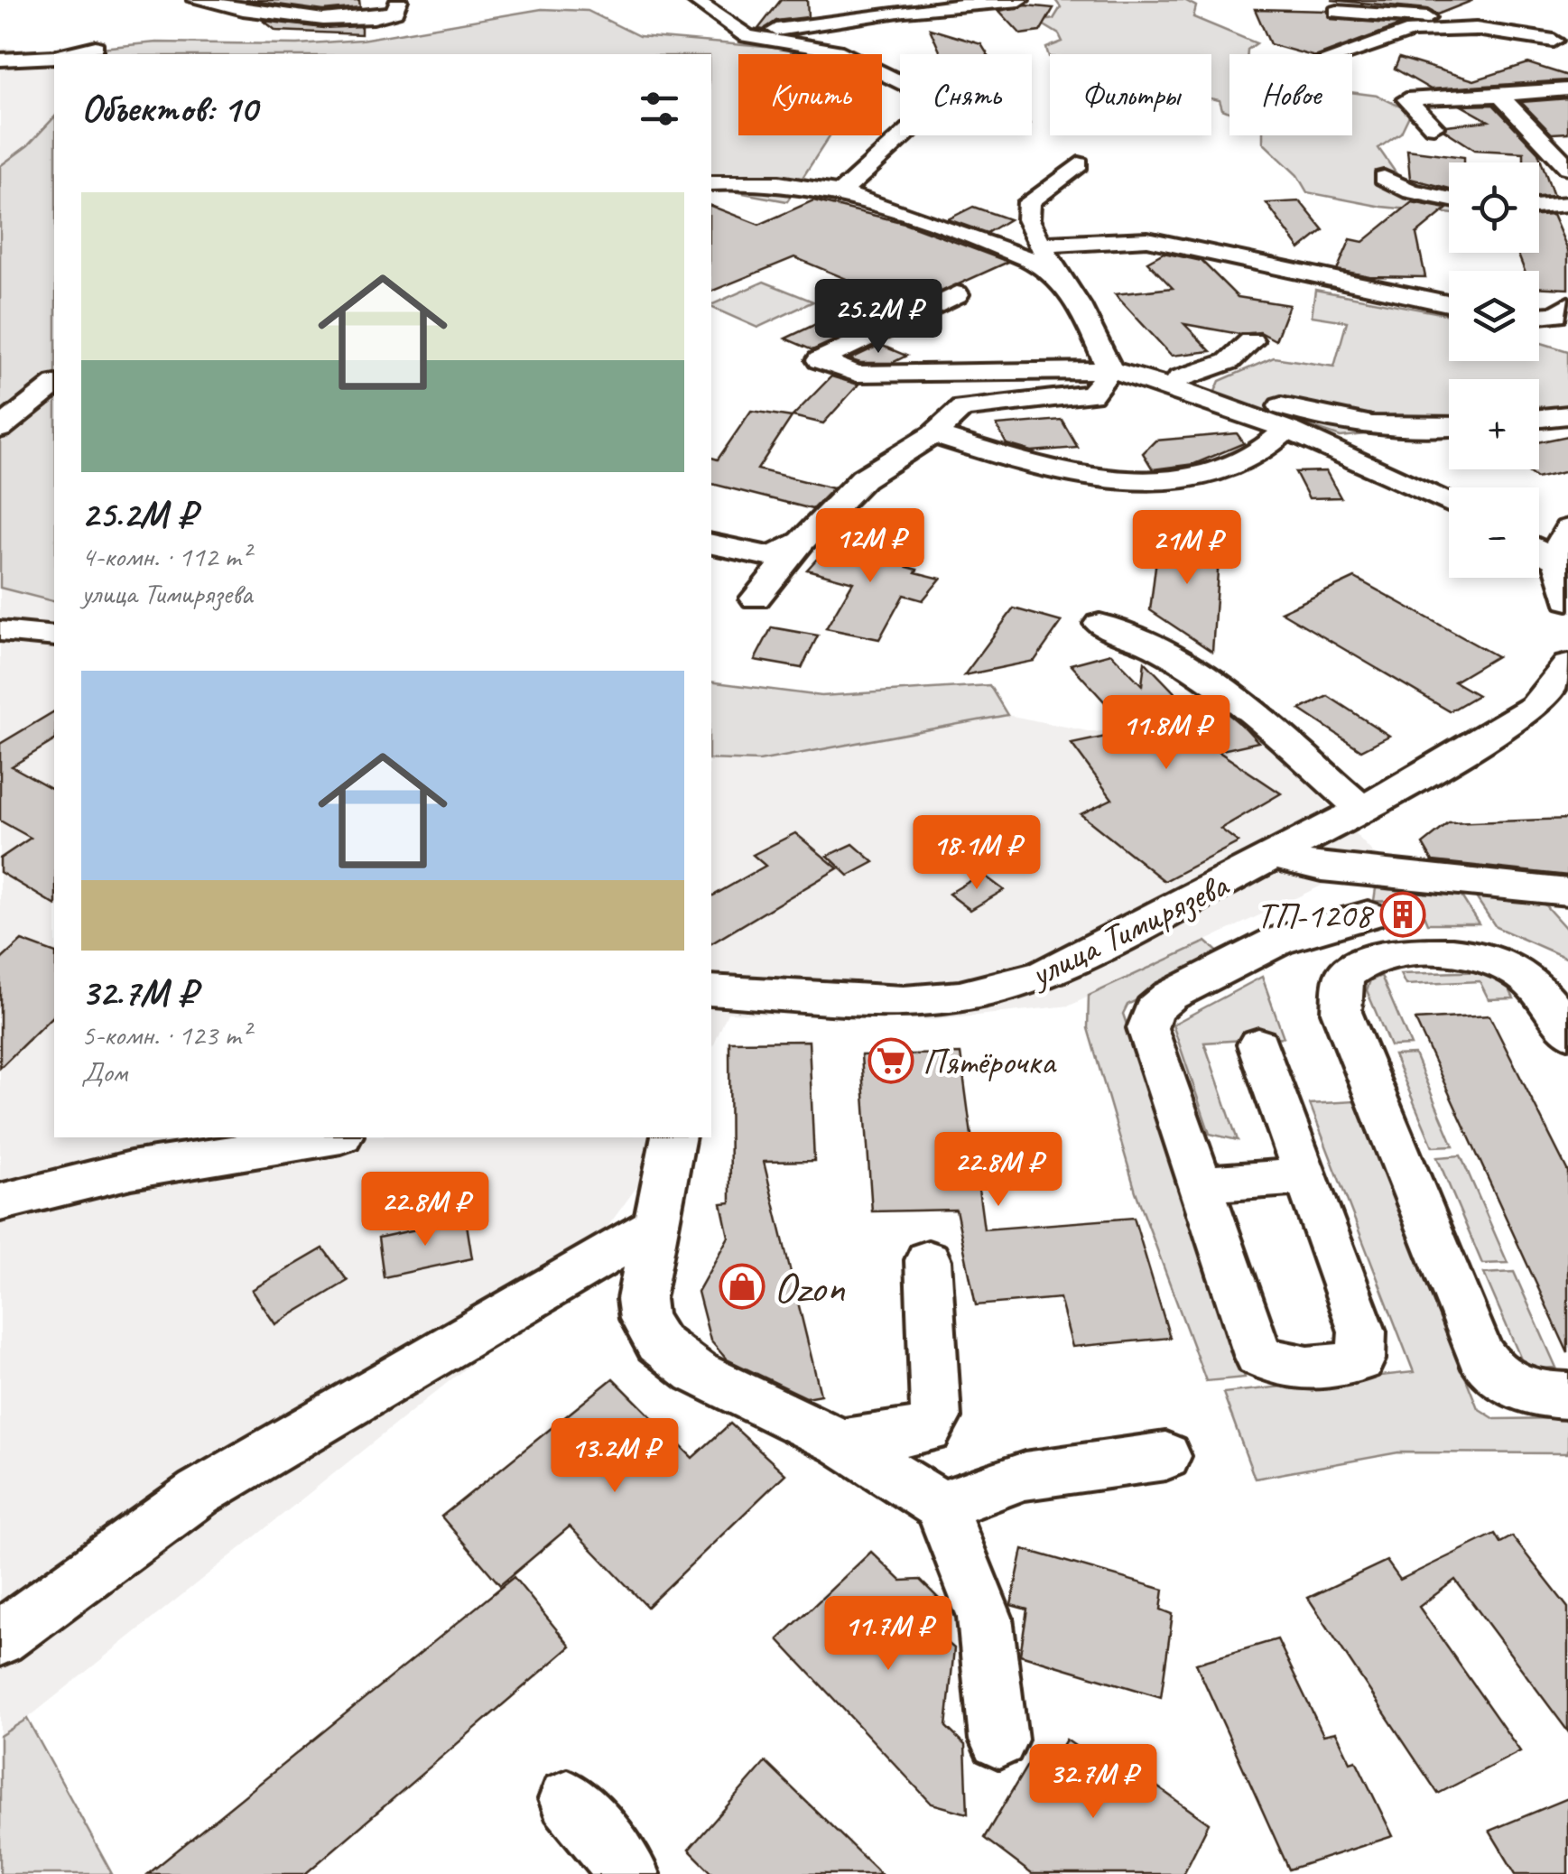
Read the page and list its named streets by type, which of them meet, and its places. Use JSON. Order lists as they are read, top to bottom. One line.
{"streets":{"street":["улица Тимирязева"]},"places":{"building":["ТП-1208"],"supermarket":["Пятёрочка"],"shop":["Ozon"]},"page":{"chip":["Купить","Снять","Фильтры","Новое"],"heading":"Объектов: 10","map_buttons":["+","−"],"list":[{"name":"25.2M ₽","note":"4-комн. · 112 m² · улица Тимирязева"},{"name":"32.7M ₽","note":"5-комн. · 123 m² · Дом"}],"price":["25.2M ₽","12M ₽","21M ₽","11.8M ₽","18.1M ₽","22.8M ₽","22.8M ₽","13.2M ₽","11.7M ₽","32.7M ₽"]}}
